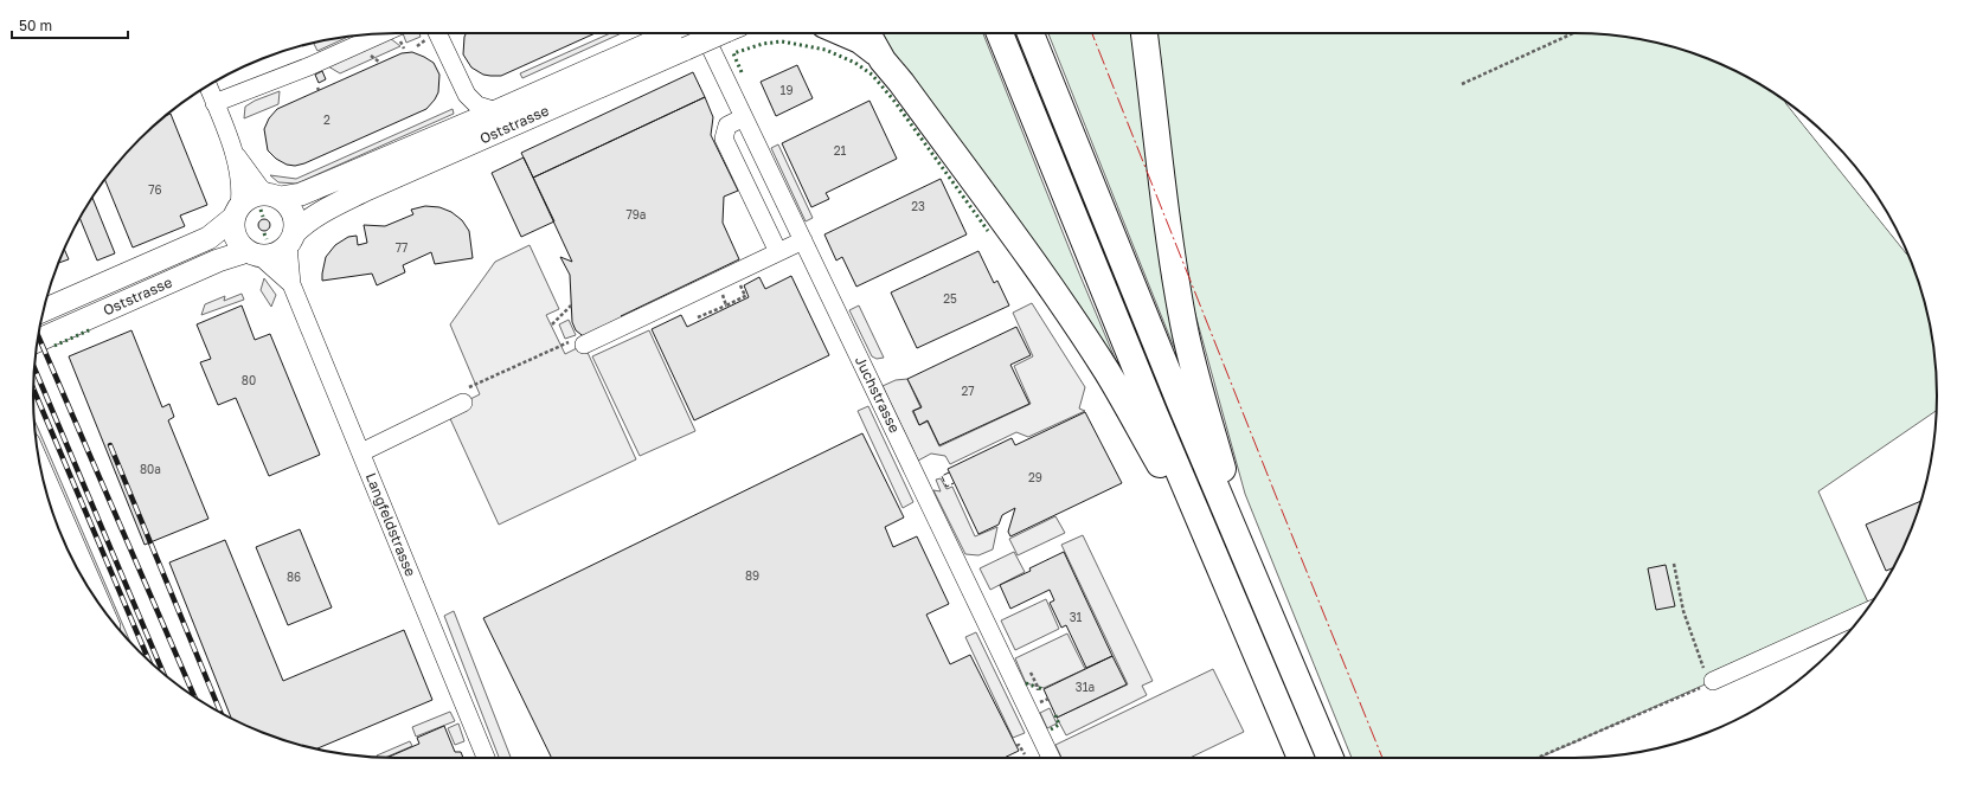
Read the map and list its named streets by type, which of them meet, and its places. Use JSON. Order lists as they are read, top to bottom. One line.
{"streets":{"main road":["Oststrasse"],"street":["Juchstrasse","Langfeldstrasse"]},"crossings":[["Oststrasse","Langfeldstrasse"]],"house_numbers":["19","2","21","76","23","79a","77","25","80","27","80a","29","89","86","31","31a"],"scale_bar":"50 m"}
